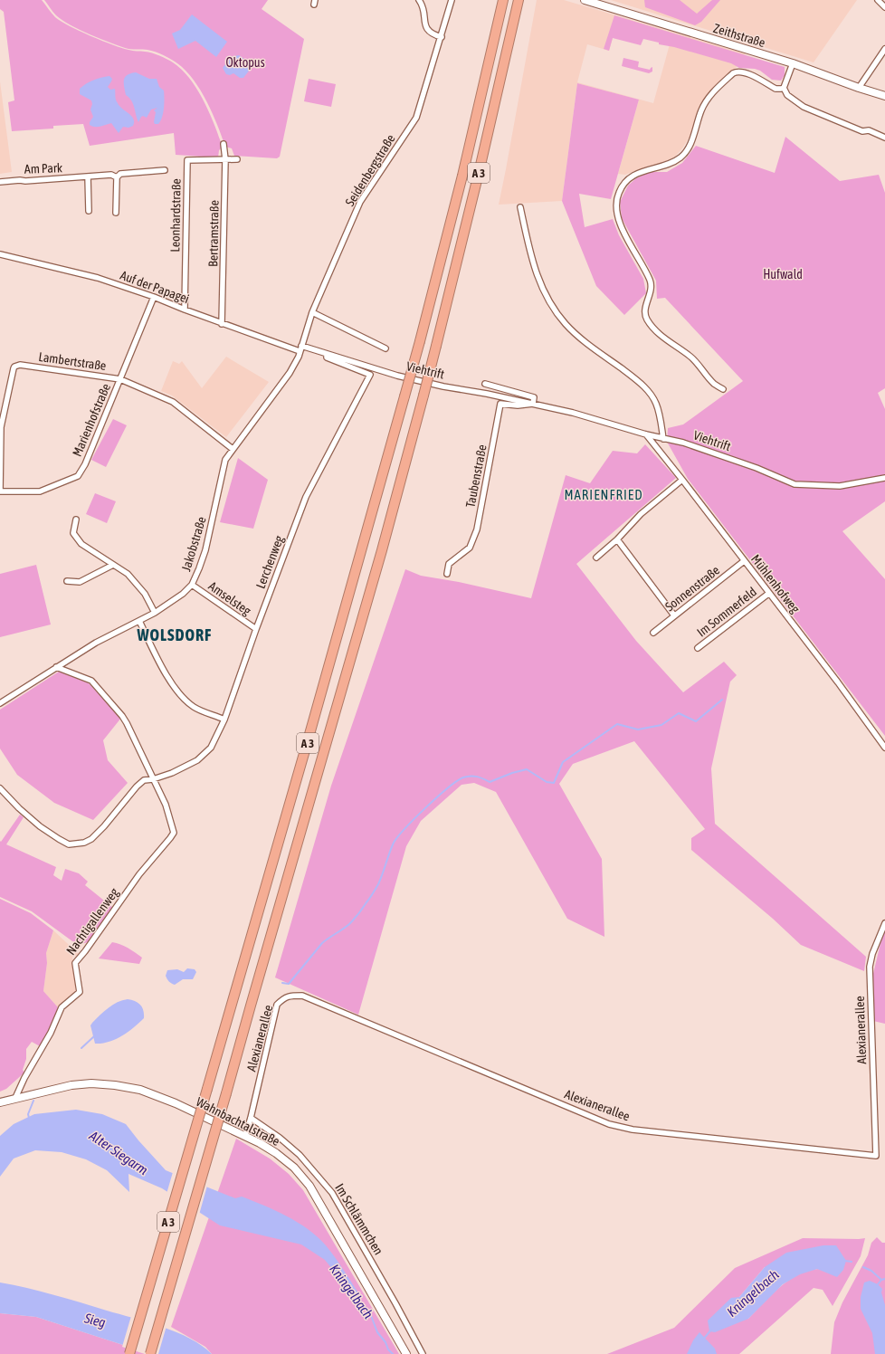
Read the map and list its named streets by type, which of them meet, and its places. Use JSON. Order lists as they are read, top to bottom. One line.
{"streets":{"highway":["A 3"],"main road":["Zeithstraße","Wahnbachtalstraße"],"street":["Am Park","Seidenbergstraße","Leonhardstraße","Bertramstraße","Auf der Papagei","Lambertstraße","Viehtrift","Marienhofstraße","Taubenstraße","Jakobstraße","Lerchenweg","Mühlenhofweg","Sonnenstraße","Amselsteg","Im Sommerfeld","Nachtigallenweg","Alexianerallee","Im Schlämmchen"]},"crossings":[["Seidenbergstraße","Auf der Papagei"],["Seidenbergstraße","Jakobstraße"],["Leonhardstraße","Bertramstraße"],["Leonhardstraße","Auf der Papagei"],["Bertramstraße","Auf der Papagei"],["Auf der Papagei","Viehtrift"],["Auf der Papagei","Marienhofstraße"],["Auf der Papagei","Jakobstraße"],["Auf der Papagei","Lerchenweg"],["Lambertstraße","Marienhofstraße"],["Lambertstraße","Jakobstraße"],["Viehtrift","Taubenstraße"],["Viehtrift","Mühlenhofweg"],["Jakobstraße","Amselsteg"],["Lerchenweg","Amselsteg"],["Lerchenweg","Nachtigallenweg"],["Mühlenhofweg","Sonnenstraße"],["Mühlenhofweg","Im Sommerfeld"],["Nachtigallenweg","Wahnbachtalstraße"],["Alexianerallee","Wahnbachtalstraße"],["Alexianerallee","Im Schlämmchen"]],"districts":["MARIENFRIED","WOLSDORF"],"water":["Alter Siegarm","Kningelbach","Sieg"],"parks":["Oktopus","Hufwald"]}
